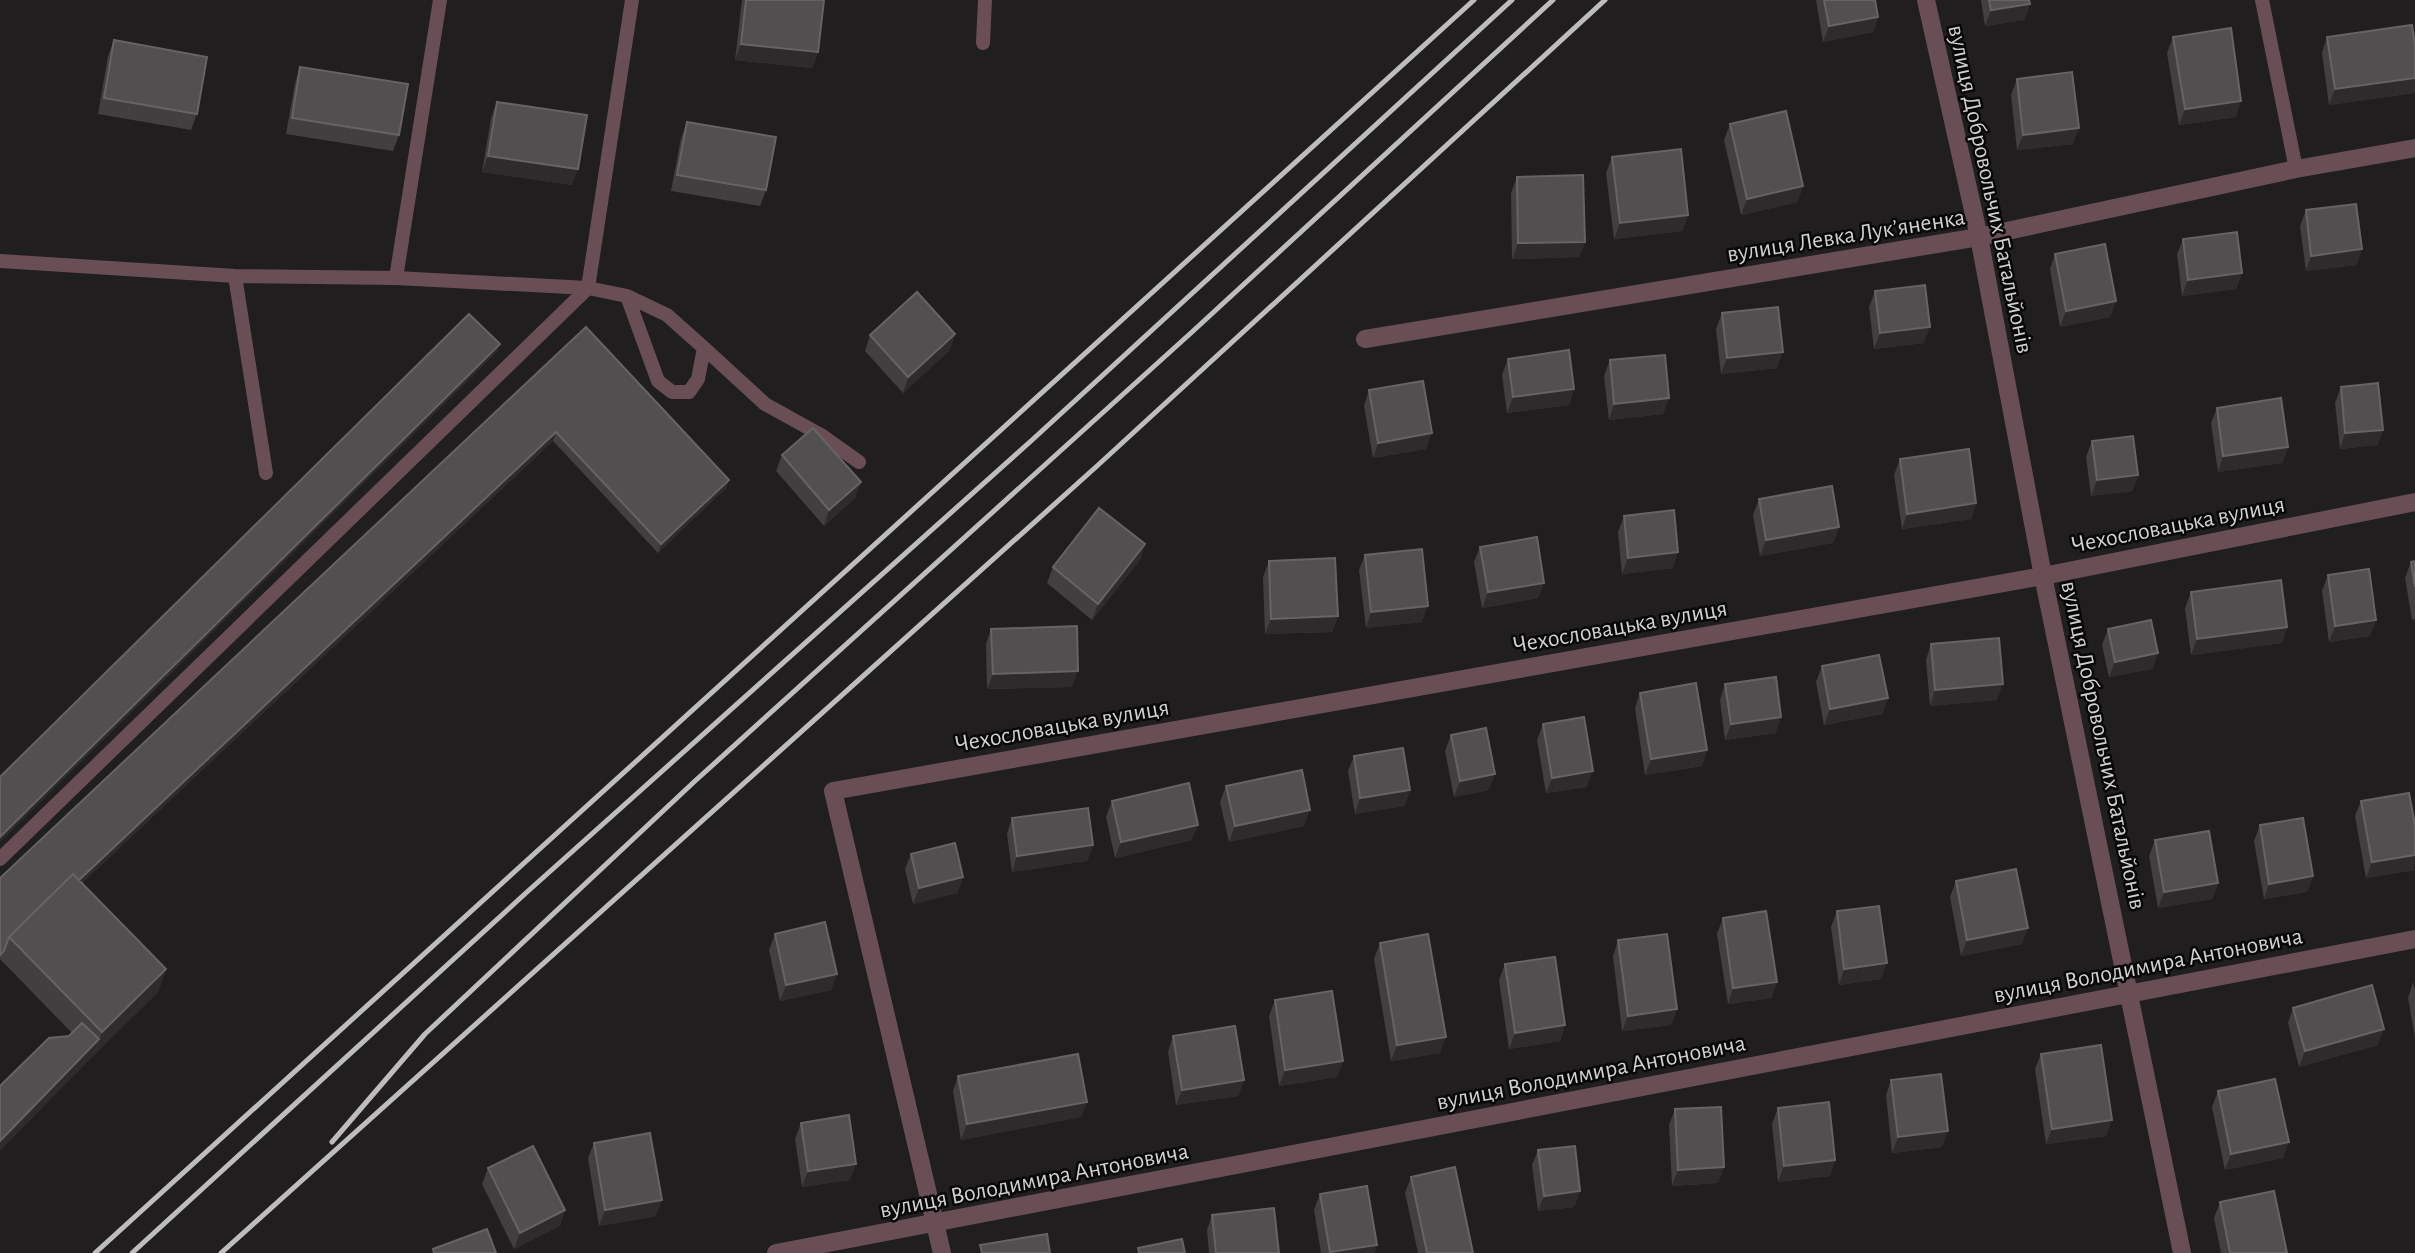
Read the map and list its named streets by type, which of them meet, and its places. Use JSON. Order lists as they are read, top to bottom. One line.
{"streets":{"street":["вулиця Добровольчих Батальйонів","вулиця Левка Лукʼяненка","Чехословацька вулиця","вулиця Володимира Антоновича"]},"crossings":[["вулиця Добровольчих Батальйонів","вулиця Левка Лукʼяненка"],["вулиця Добровольчих Батальйонів","Чехословацька вулиця"],["вулиця Добровольчих Батальйонів","вулиця Володимира Антоновича"],["Чехословацька вулиця","вулиця Володимира Антоновича"]]}
